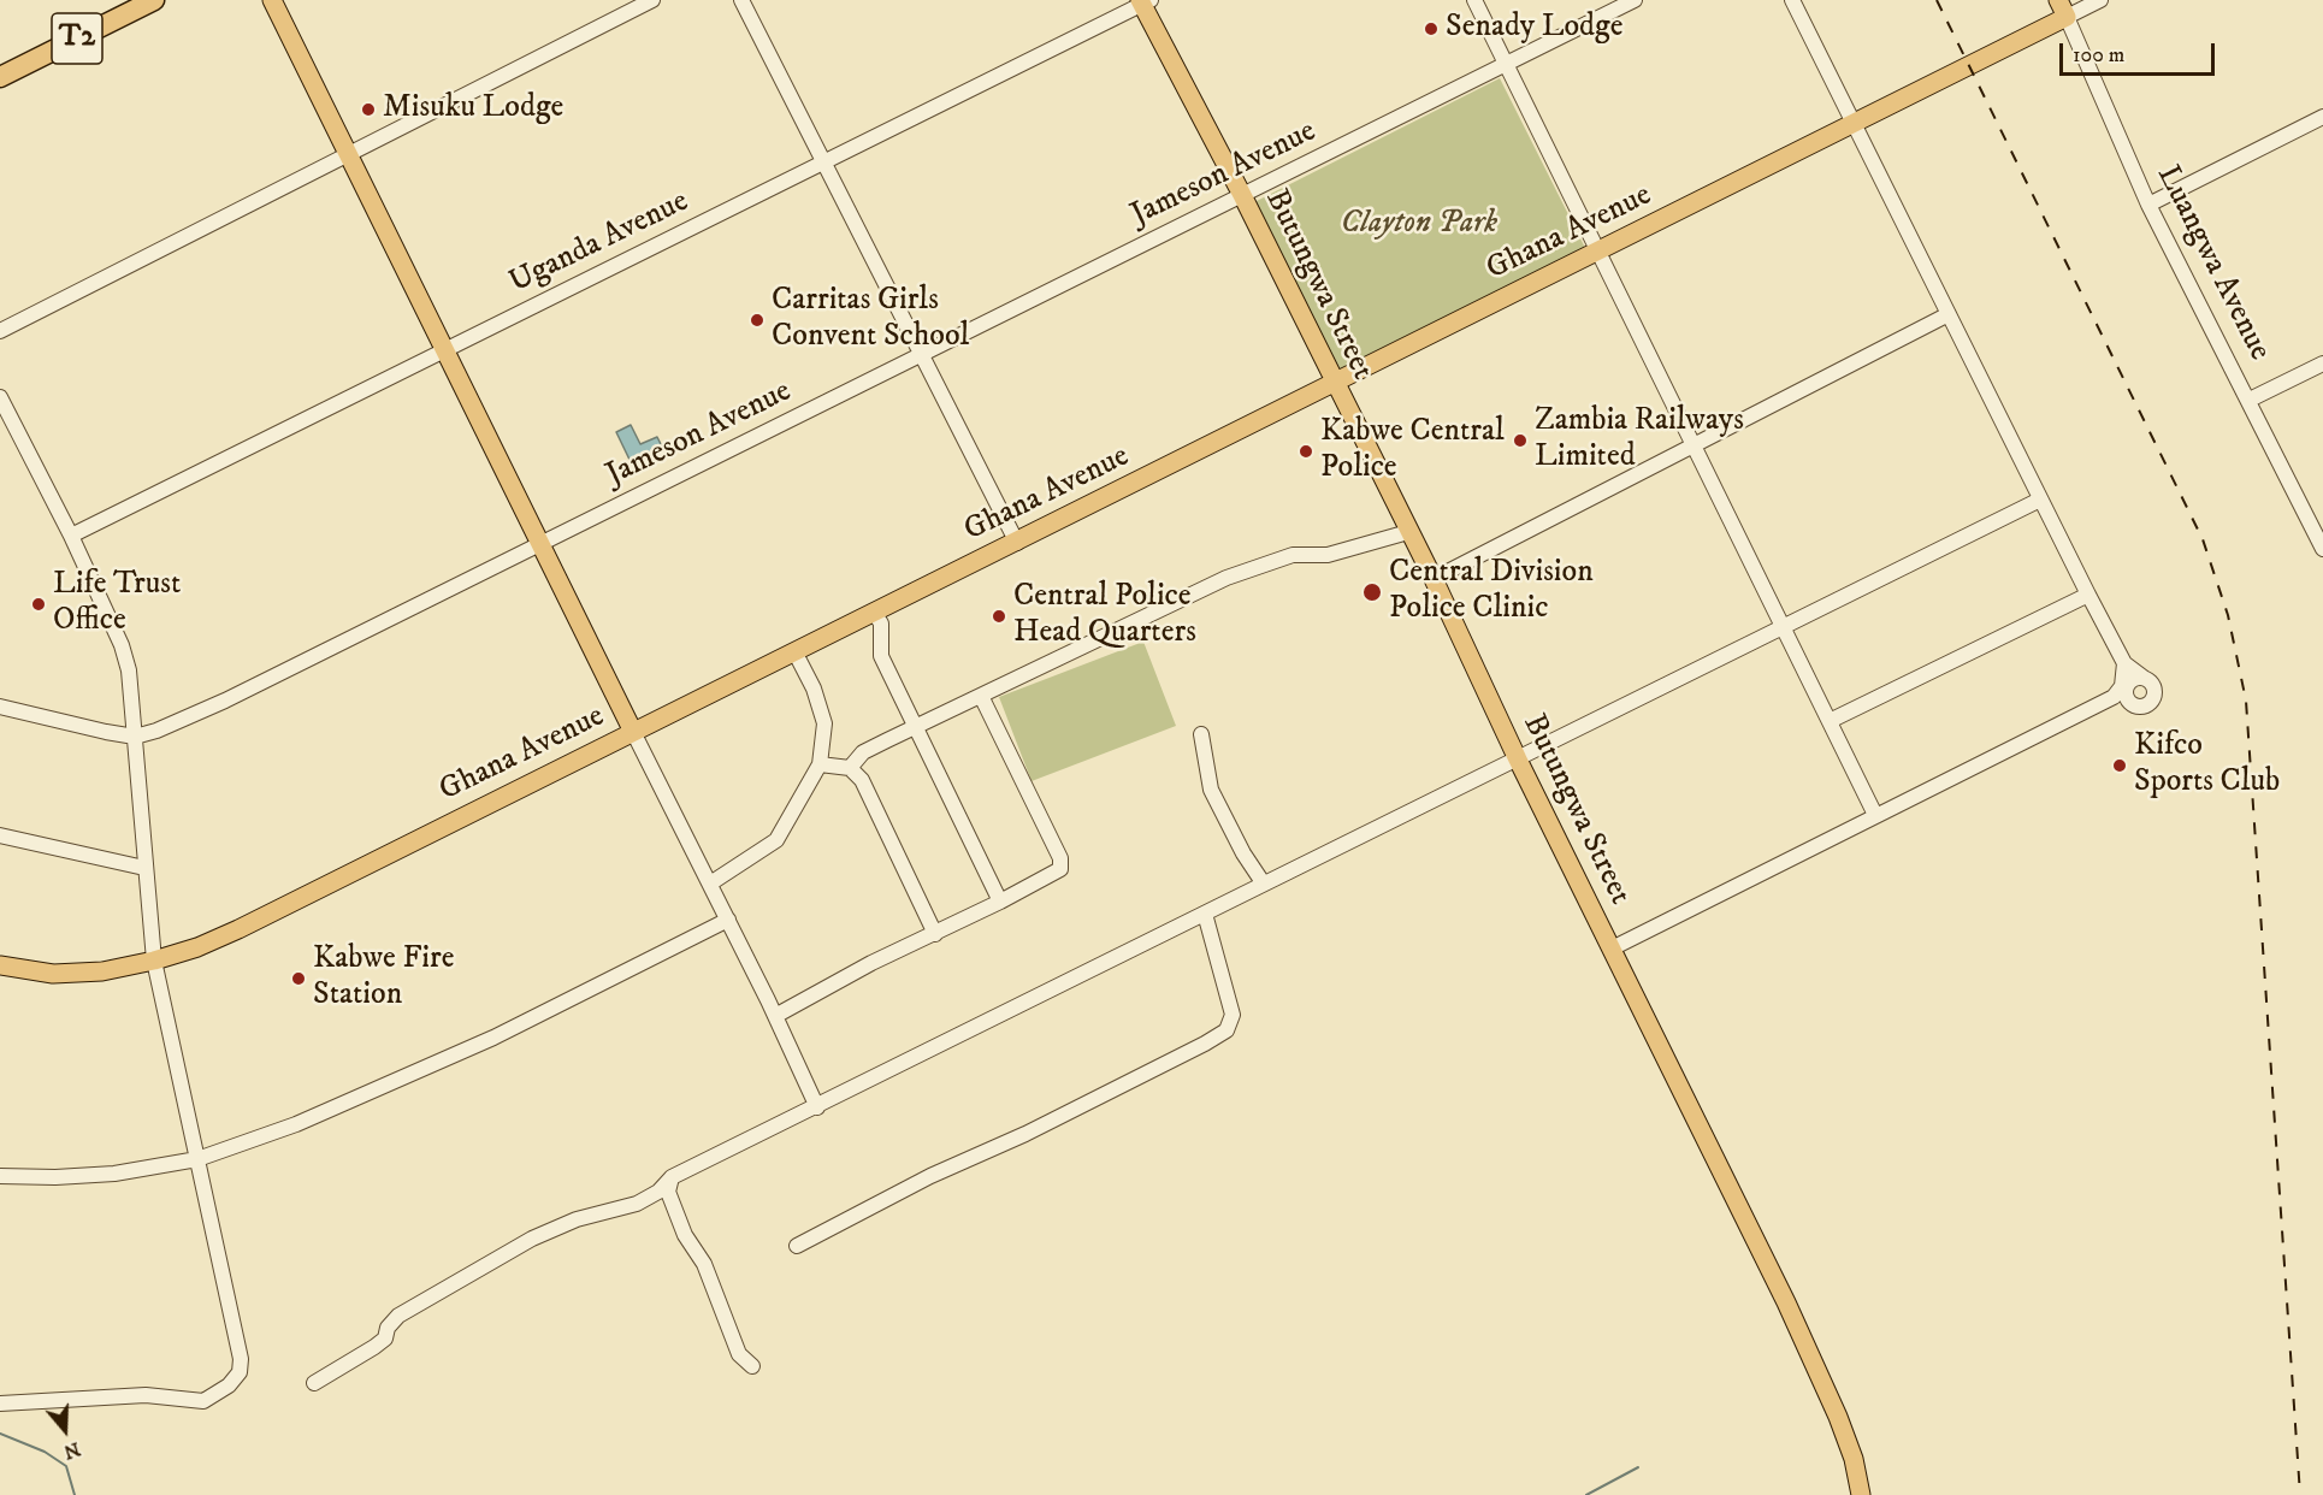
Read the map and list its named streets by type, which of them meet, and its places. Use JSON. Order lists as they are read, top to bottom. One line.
{"streets":{"highway":["T2"],"main road":["Ghana Avenue","Butungwa Street"],"street":["Jameson Avenue","Uganda Avenue","Luangwa Avenue"]},"crossings":[["Jameson Avenue","Butungwa Street"],["Ghana Avenue","Luangwa Avenue"],["Ghana Avenue","Butungwa Street"],["Uganda Avenue","Butungwa Street"]],"parks":["Clayton Park"],"places":["Senady Lodge","Misuku Lodge","Carritas Girls Convent School","Zambia Railways Limited","Kabwe Central Police","Central Division Police Clinic","Life Trust Office","Central Police Head Quarters","Kifco Sports Club","Kabwe Fire Station"],"scale_bar":"100 m","north":"bottom"}
